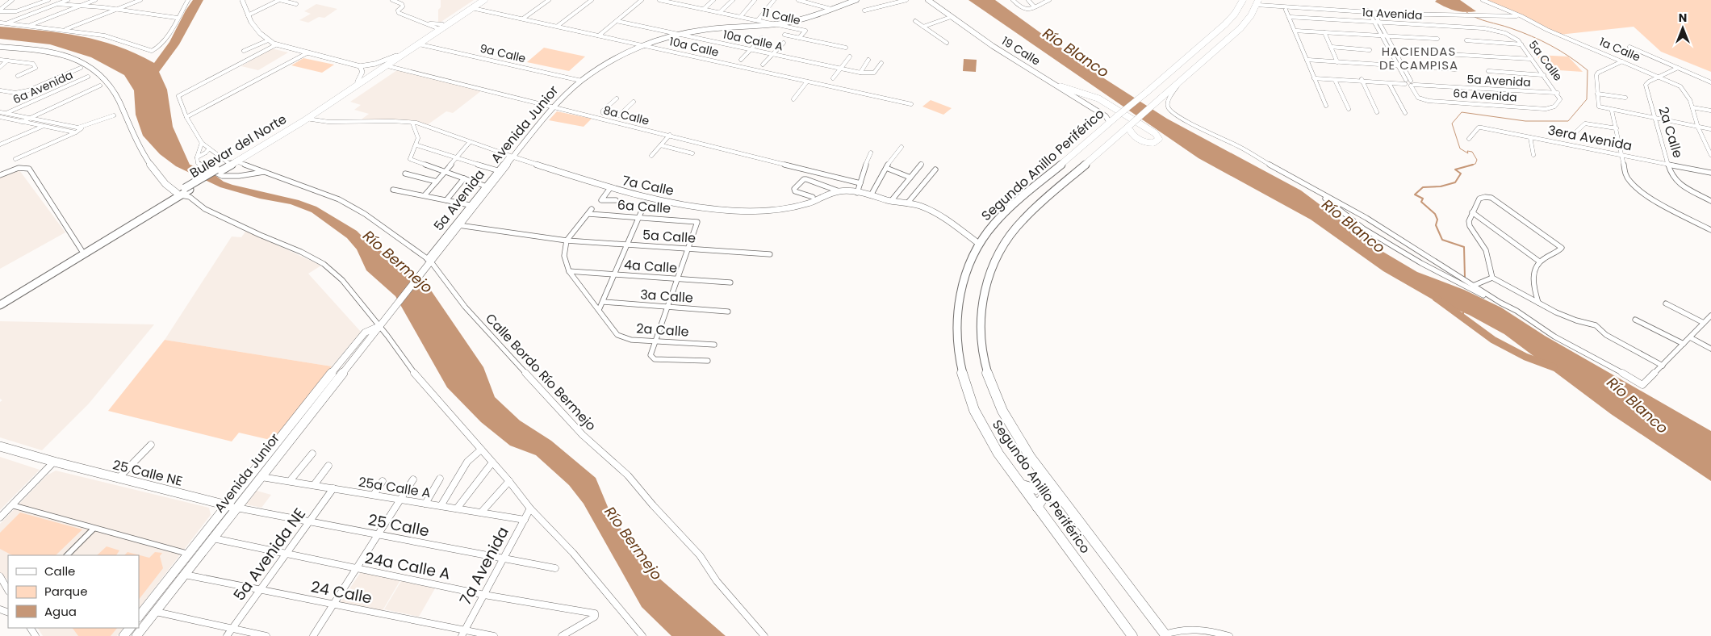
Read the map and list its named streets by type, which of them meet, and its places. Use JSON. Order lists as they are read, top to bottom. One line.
{"streets":{"main road":["19 Calle","Avenida Junior","Bulevar del Norte","Segundo Anillo Periférico","25 Calle NE"],"street":["1a Avenida","11 Calle","10a Calle A","10a Calle","1a Calle","9a Calle","5a Calle","5a Avenida","6a Avenida","8a Calle","2a Calle","3era Avenida","7a Calle","6a Calle","4a Calle","3a Calle","Calle Bordo Río Bermejo","25a Calle A","25 Calle","5a Avenida NE","24a Calle A","7a Avenida","24 Calle"]},"crossings":[["1a Avenida","5a Calle"],["11 Calle","Avenida Junior"],["10a Calle A","Avenida Junior"],["10a Calle","Avenida Junior"],["10a Calle","Bulevar del Norte"],["1a Calle","2a Calle"],["19 Calle","Segundo Anillo Periférico"],["9a Calle","Avenida Junior"],["9a Calle","Bulevar del Norte"],["5a Calle","5a Avenida"],["5a Calle","6a Avenida"],["5a Calle","Avenida Junior"],["5a Calle","6a Calle"],["5a Avenida","6a Avenida"],["5a Avenida","Avenida Junior"],["5a Avenida","7a Calle"],["5a Avenida","Calle Bordo Río Bermejo"],["8a Calle","Avenida Junior"],["8a Calle","Bulevar del Norte"],["Avenida Junior","7a Calle"],["Avenida Junior","Calle Bordo Río Bermejo"],["Avenida Junior","25 Calle NE"],["Avenida Junior","25a Calle A"],["Avenida Junior","25 Calle"],["Avenida Junior","24a Calle A"],["Avenida Junior","24 Calle"],["2a Calle","3era Avenida"],["Bulevar del Norte","7a Calle"],["Bulevar del Norte","Calle Bordo Río Bermejo"],["Segundo Anillo Periférico","7a Calle"],["25 Calle NE","25 Calle"],["25a Calle A","5a Avenida NE"],["25a Calle A","7a Avenida"],["25 Calle","5a Avenida NE"],["25 Calle","7a Avenida"],["5a Avenida NE","24a Calle A"],["5a Avenida NE","24 Calle"],["24a Calle A","7a Avenida"],["7a Avenida","24 Calle"]],"districts":["HACIENDAS DE CAMPISA"],"water":["Río Blanco","Río Bermejo"],"legend":["Calle","Parque","Agua"],"north":"top"}
